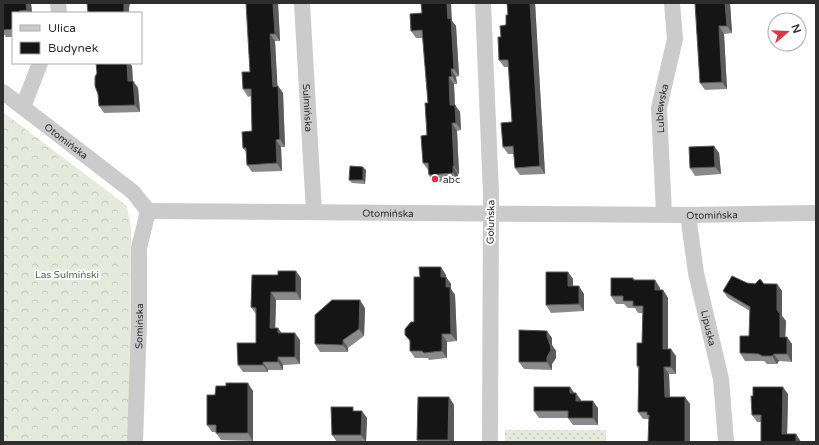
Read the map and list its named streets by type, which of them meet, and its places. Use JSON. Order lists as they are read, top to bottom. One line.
{"streets":{"street":["Sulmińska","Lublewska","Otomińska","Gołuńska","Somińska","Lipuska"]},"crossings":[["Sulmińska","Otomińska"],["Lublewska","Otomińska"],["Otomińska","Gołuńska"],["Otomińska","Somińska"],["Otomińska","Lipuska"]],"parks":["Las Sulmiński"],"places":["abc"],"legend":["Ulica","Budynek"],"north":"right"}
